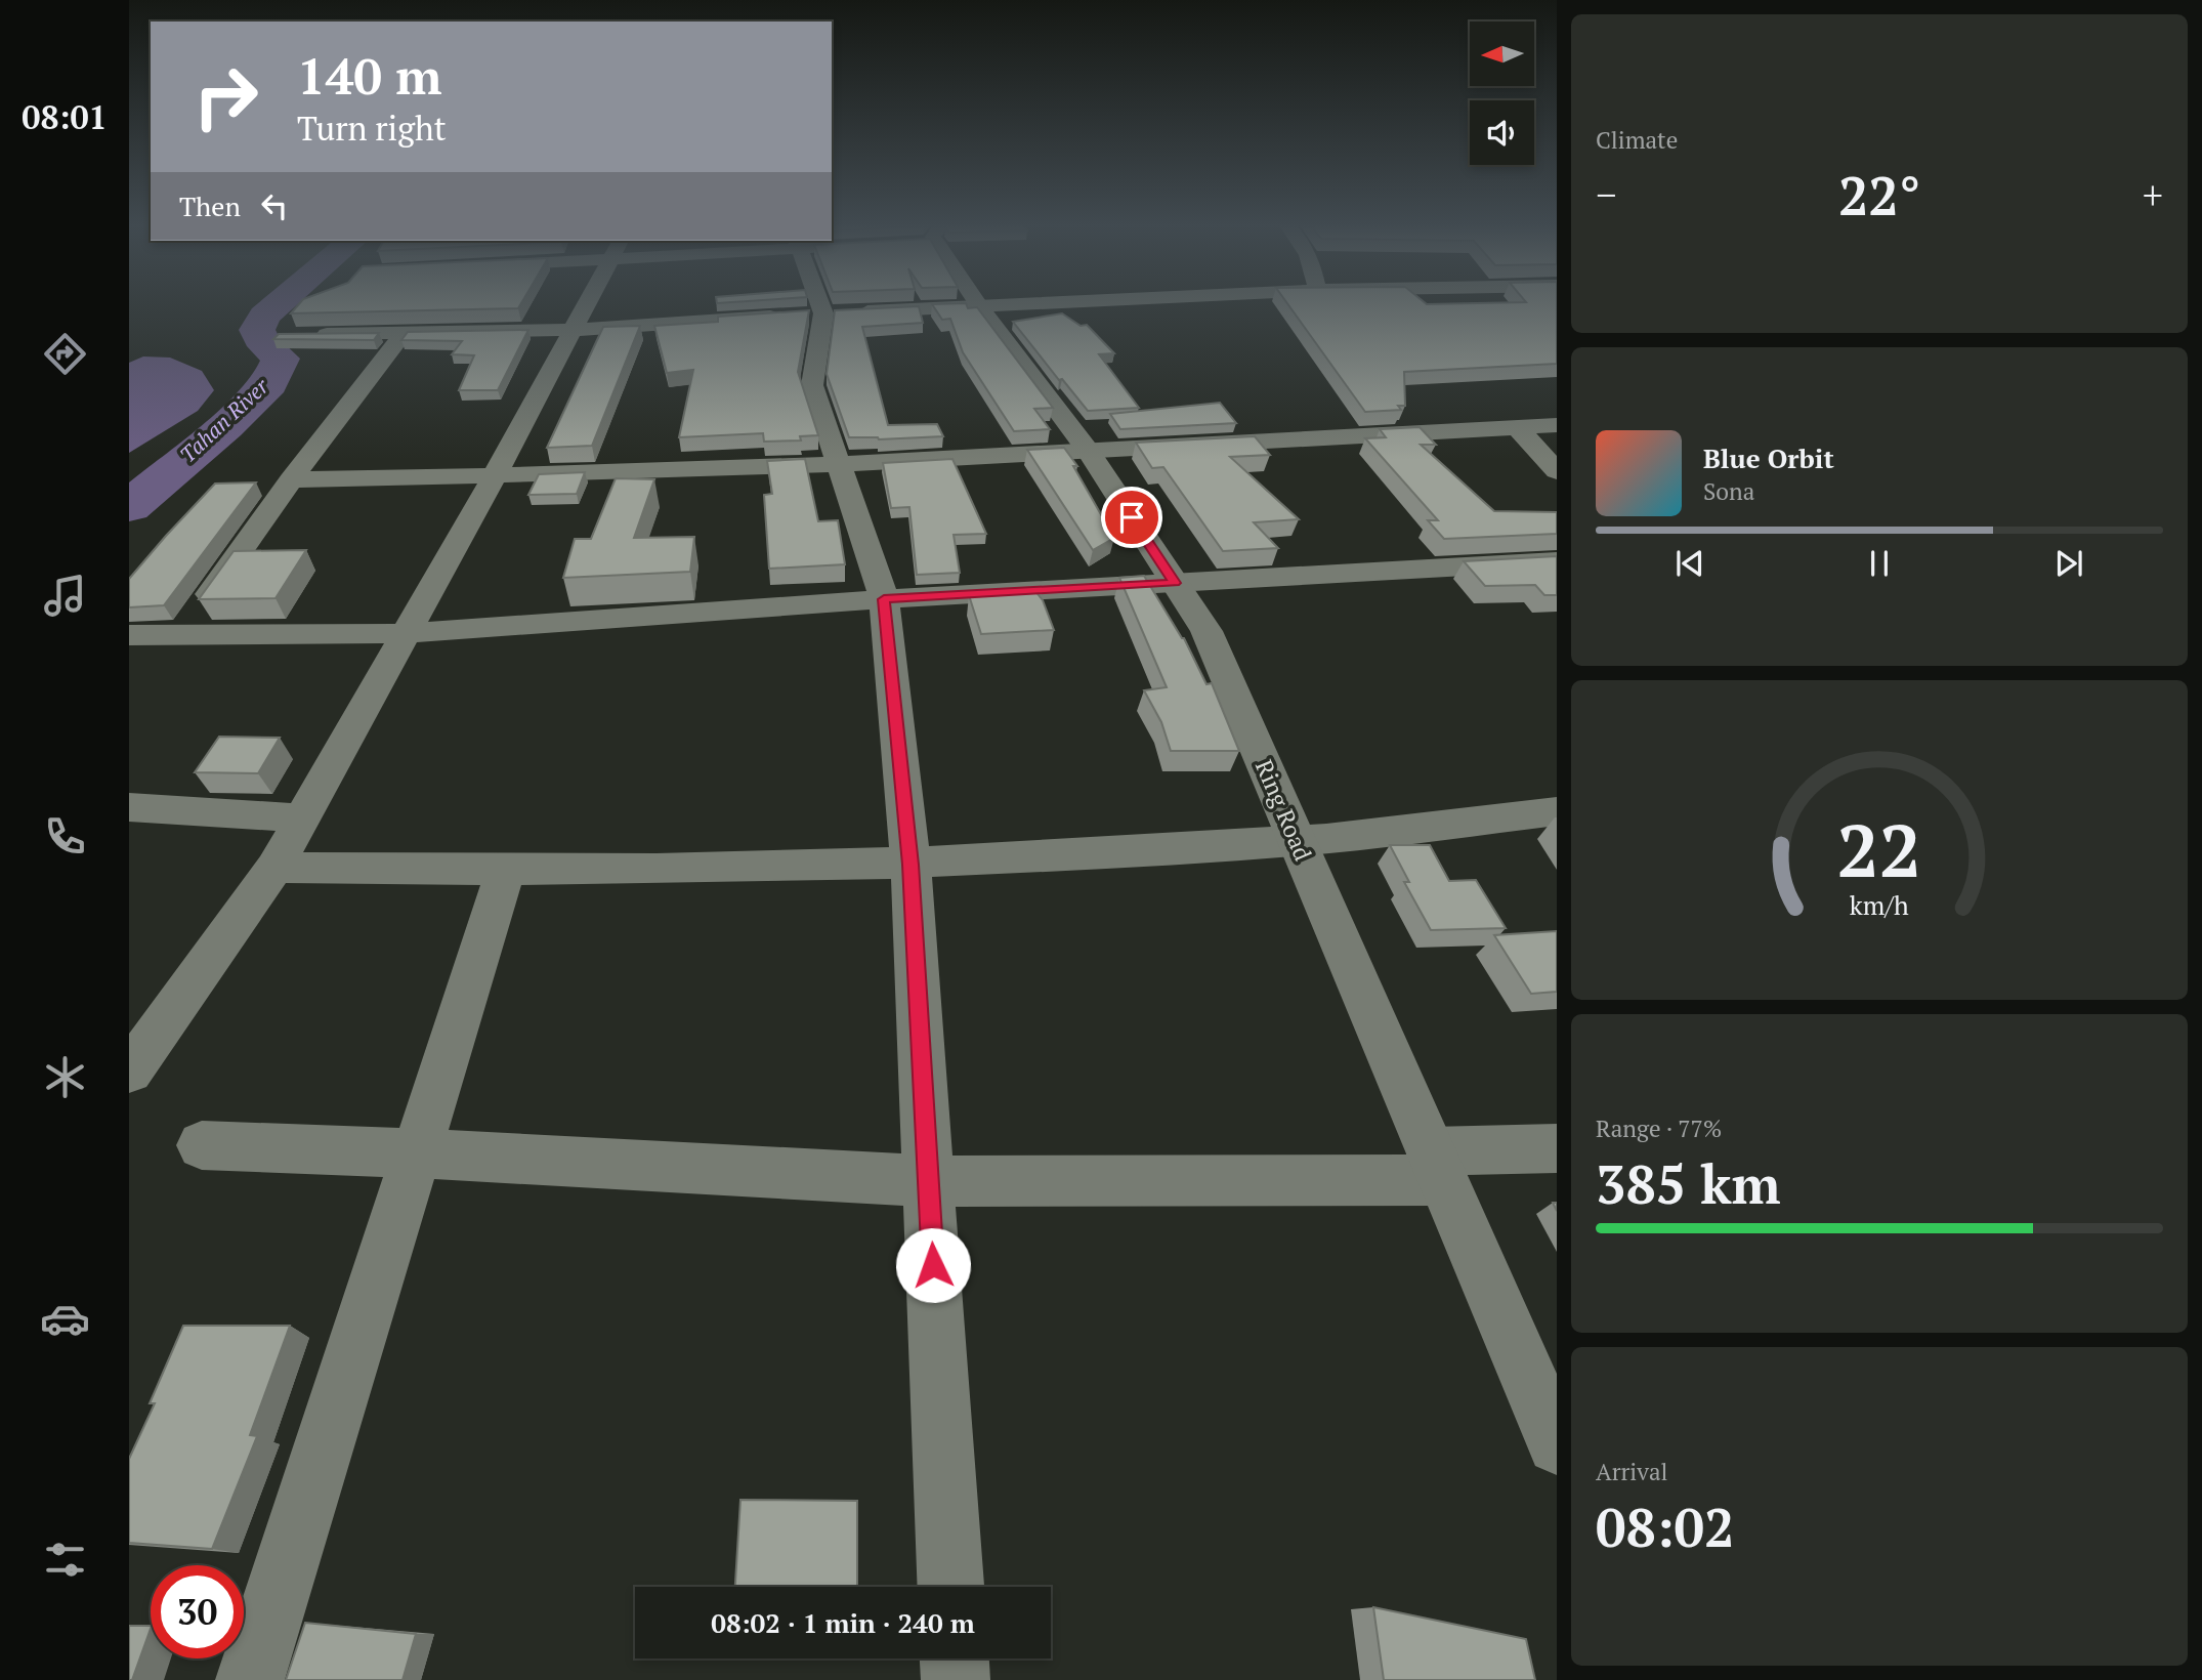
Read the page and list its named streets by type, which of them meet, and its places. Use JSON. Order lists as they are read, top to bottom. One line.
{"streets":{"street":["Ring Road"]},"water":["Tahan River"],"north":"left","page":{"tabs":"08:01","tile":["Climate",["Range · 77%","385 km"],["Arrival","08:02"]],"turn":["140 m","Turn right"],"heat":["−","22°","+"],"then":"Then","song":["Blue Orbit","Sona"],"limit":"30","trip":"08:02 · 1 min · 240 m","gauge":["22","km/h"]}}
